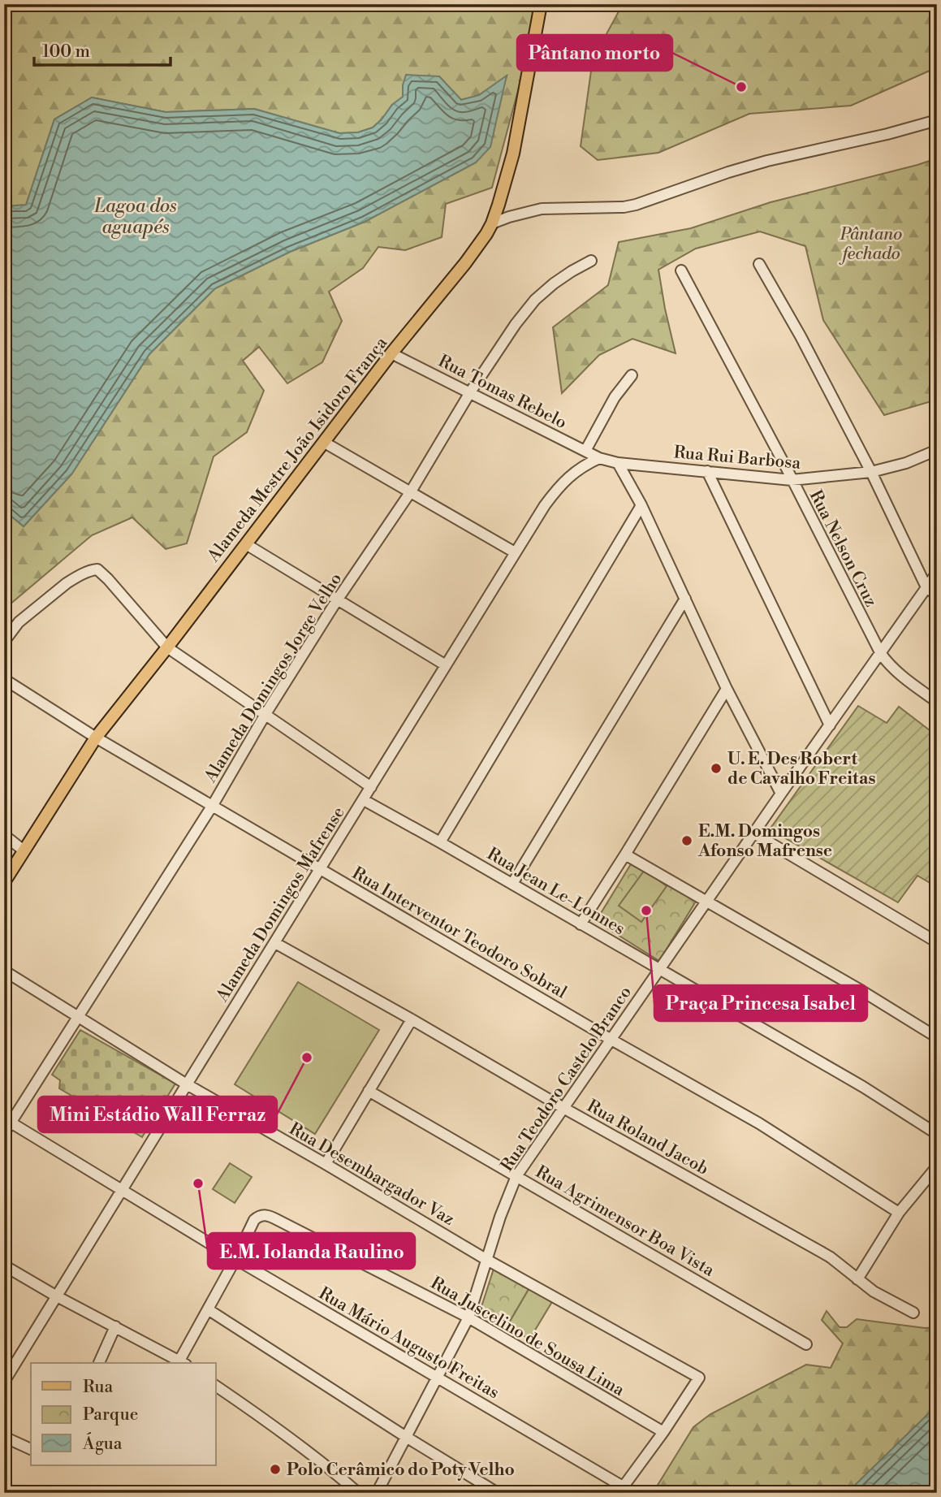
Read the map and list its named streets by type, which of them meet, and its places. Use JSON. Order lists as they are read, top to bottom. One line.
{"streets":{"main road":["Alameda Mestre João Isidoro França"],"street":["Rua Tomas Rebelo","Rua Rui Barbosa","Rua Nelson Cruz","Alameda Domingos Jorge Velho","Rua Jean Le-Lonnes","Alameda Domingos Mafrense","Rua Interventor Teodoro Sobral","Rua Teodoro Castelo Branco","Rua Roland Jacob","Rua Desembargador Vaz","Rua Agrimensor Boa Vista","Rua Juscelino de Sousa Lima","Rua Mário Augusto Freitas"]},"crossings":[["Rua Tomas Rebelo","Alameda Mestre João Isidoro França"],["Rua Tomas Rebelo","Rua Rui Barbosa"],["Rua Tomas Rebelo","Alameda Domingos Jorge Velho"],["Rua Tomas Rebelo","Alameda Domingos Mafrense"],["Alameda Mestre João Isidoro França","Rua Interventor Teodoro Sobral"],["Rua Rui Barbosa","Rua Nelson Cruz"],["Rua Rui Barbosa","Alameda Domingos Mafrense"],["Rua Nelson Cruz","Rua Teodoro Castelo Branco"],["Alameda Domingos Jorge Velho","Rua Interventor Teodoro Sobral"],["Alameda Domingos Jorge Velho","Rua Desembargador Vaz"],["Alameda Domingos Jorge Velho","Rua Mário Augusto Freitas"],["Rua Jean Le-Lonnes","Alameda Domingos Mafrense"],["Rua Jean Le-Lonnes","Rua Teodoro Castelo Branco"],["Alameda Domingos Mafrense","Rua Interventor Teodoro Sobral"],["Alameda Domingos Mafrense","Rua Roland Jacob"],["Alameda Domingos Mafrense","Rua Desembargador Vaz"],["Alameda Domingos Mafrense","Rua Mário Augusto Freitas"],["Rua Interventor Teodoro Sobral","Rua Teodoro Castelo Branco"],["Rua Teodoro Castelo Branco","Rua Roland Jacob"],["Rua Teodoro Castelo Branco","Rua Desembargador Vaz"],["Rua Teodoro Castelo Branco","Rua Agrimensor Boa Vista"],["Rua Teodoro Castelo Branco","Rua Juscelino de Sousa Lima"],["Rua Teodoro Castelo Branco","Rua Mário Augusto Freitas"],["Rua Desembargador Vaz","Rua Juscelino de Sousa Lima"],["Rua Juscelino de Sousa Lima","Rua Mário Augusto Freitas"]],"water":["Lagoa dos aguapés"],"parks":["Pântano fechado"],"places":["Pântano morto","U. E. Des Robert de Cavalho Freitas","E.M. Domingos Afonso Mafrense","Praça Princesa Isabel","Mini Estádio Wall Ferraz","E.M. Iolanda Raulino","Polo Cerâmico do Poty Velho"],"legend":["Rua","Parque","Água"],"scale_bar":"100 m"}
